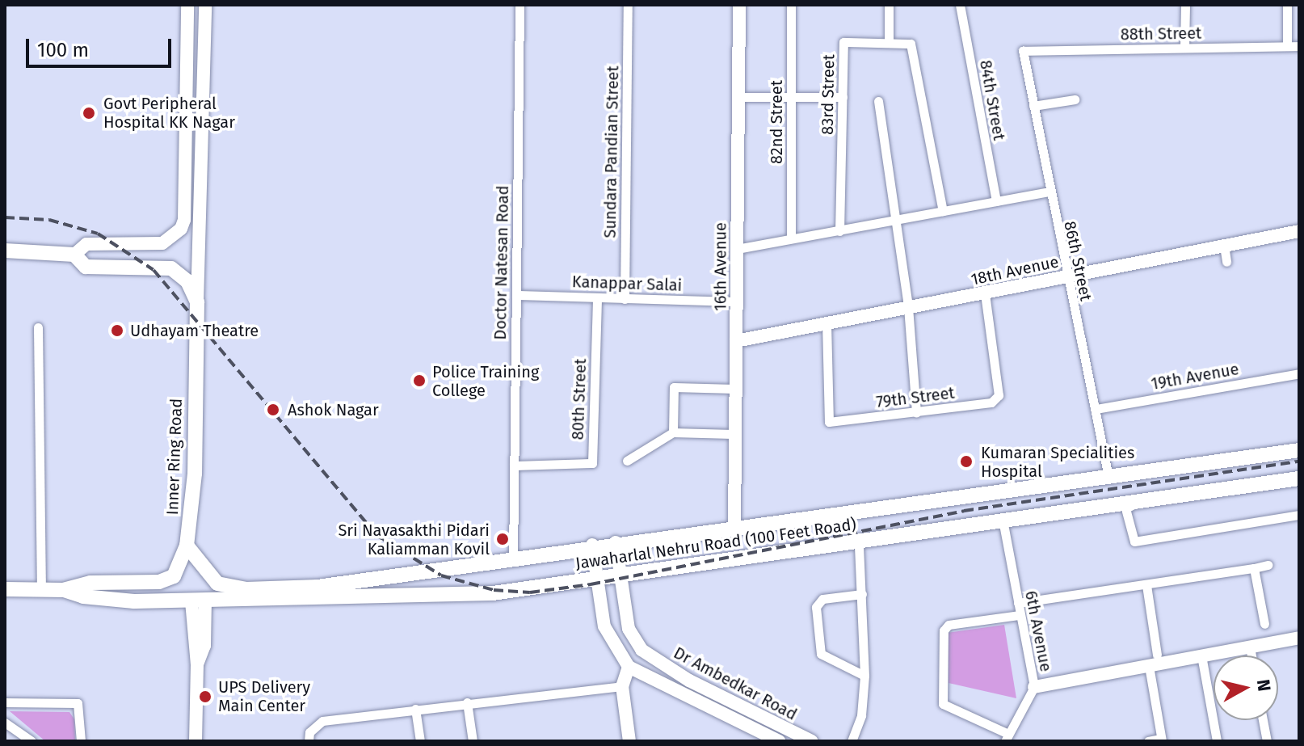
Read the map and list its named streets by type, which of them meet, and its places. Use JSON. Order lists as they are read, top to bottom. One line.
{"streets":{"main road":["Inner Ring Road","Jawaharlal Nehru Road (100 Feet Road)"],"street":["88th Street","83rd Street","84th Street","82nd Street","Sundara Pandian Street","86th Street","Doctor Natesan Road","16th Avenue","18th Avenue","Kanappar Salai","19th Avenue","79th Street","80th Street","6th Avenue","Dr Ambedkar Road"]},"crossings":[["88th Street","86th Street"],["Sundara Pandian Street","Kanappar Salai"],["86th Street","18th Avenue"],["86th Street","19th Avenue"],["86th Street","Jawaharlal Nehru Road (100 Feet Road)"],["Doctor Natesan Road","Kanappar Salai"],["Doctor Natesan Road","80th Street"],["Doctor Natesan Road","Jawaharlal Nehru Road (100 Feet Road)"],["16th Avenue","18th Avenue"],["16th Avenue","Kanappar Salai"],["16th Avenue","Jawaharlal Nehru Road (100 Feet Road)"],["18th Avenue","79th Street"],["Kanappar Salai","80th Street"],["Inner Ring Road","Jawaharlal Nehru Road (100 Feet Road)"],["Jawaharlal Nehru Road (100 Feet Road)","6th Avenue"],["Jawaharlal Nehru Road (100 Feet Road)","Dr Ambedkar Road"]],"places":["Govt Peripheral Hospital KK Nagar","Udhayam Theatre","Police Training College","Ashok Nagar","Kumaran Specialities Hospital","Sri Navasakthi Pidari Kaliamman Kovil","UPS Delivery Main Center"],"scale_bar":"100 m","north":"right"}
